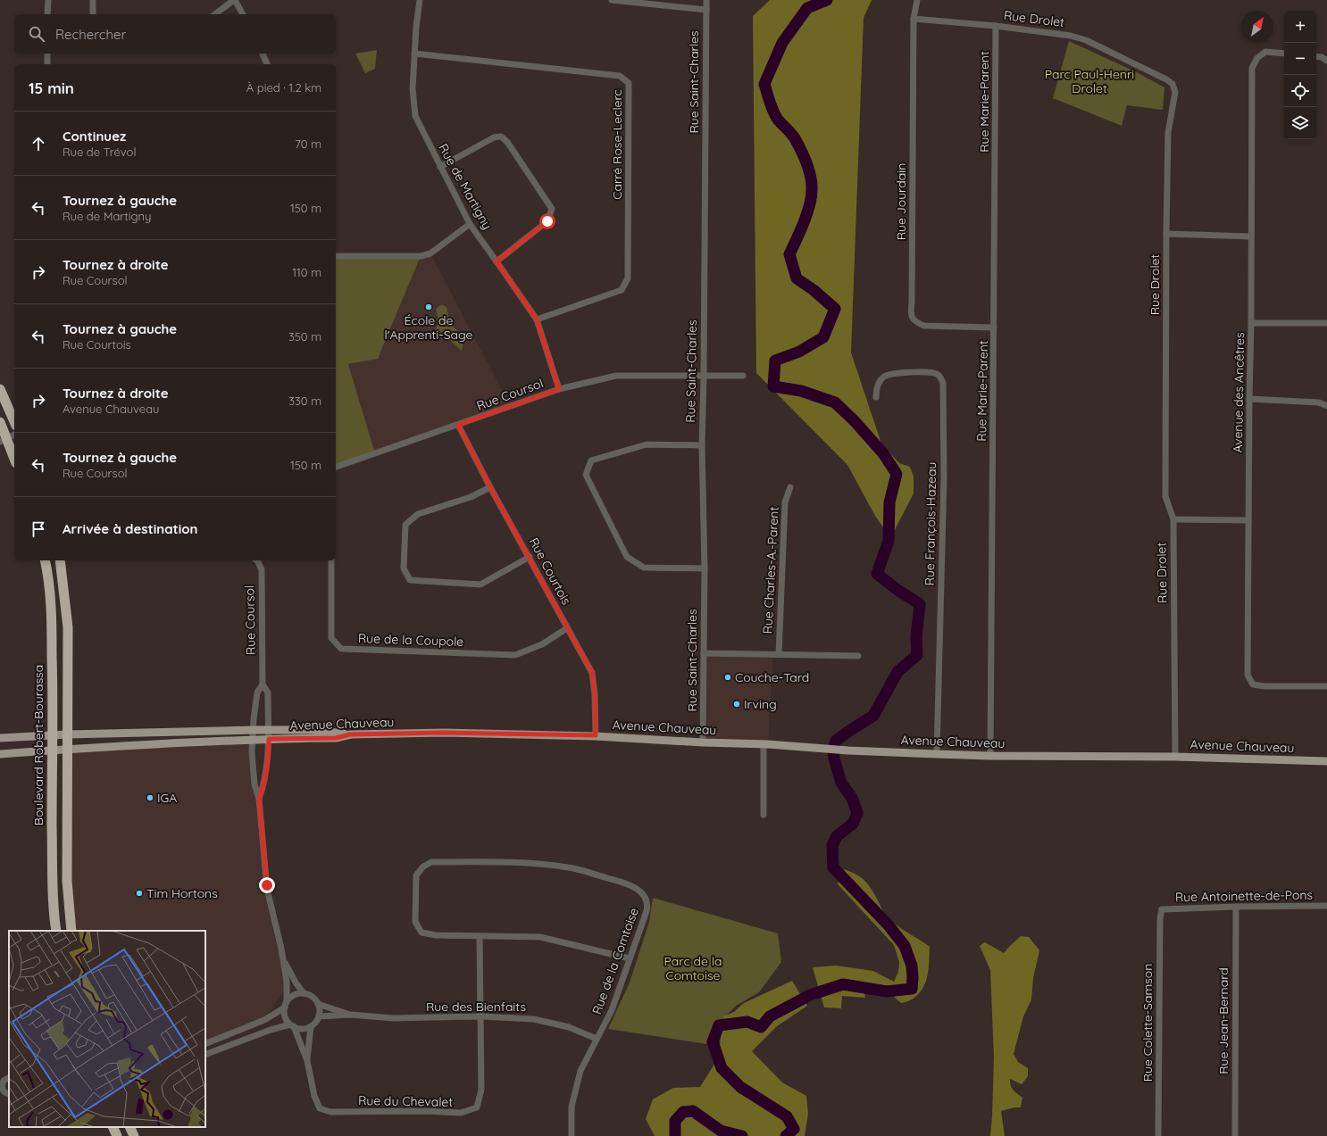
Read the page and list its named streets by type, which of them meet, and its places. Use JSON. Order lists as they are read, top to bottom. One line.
{"streets":{"highway":["Boulevard Robert-Bourassa"],"main road":["Avenue Chauveau"],"street":["Rue Drolet","Rue Saint-Charles","Rue Marie-Parent","Carré Rose-Leclerc","Rue de Martigny","Rue Jourdain","Avenue des Ancêtres","Rue Coursol","Rue François-Hazeau","Rue Charles-A.-Parent","Rue Courtois","Rue de la Coupole","Rue Antoinette-de-Pons","Rue de la Comtoise","Rue des Bienfaits","Rue Jean-Bernard","Rue Colette-Samson","Rue du Chevalet"]},"crossings":[["Rue Drolet","Rue Marie-Parent"],["Rue Drolet","Rue Jourdain"],["Rue Drolet","Avenue Chauveau"],["Rue Saint-Charles","Rue Coursol"],["Rue Saint-Charles","Avenue Chauveau"],["Rue Marie-Parent","Rue Jourdain"],["Rue Marie-Parent","Avenue Chauveau"],["Carré Rose-Leclerc","Rue de Martigny"],["Rue de Martigny","Rue Coursol"],["Rue Coursol","Rue Courtois"],["Rue Coursol","Avenue Chauveau"],["Rue Coursol","Rue des Bienfaits"],["Rue Coursol","Rue du Chevalet"],["Rue François-Hazeau","Avenue Chauveau"],["Rue Courtois","Rue de la Coupole"],["Rue Courtois","Avenue Chauveau"],["Rue Antoinette-de-Pons","Rue Jean-Bernard"],["Rue Antoinette-de-Pons","Rue Colette-Samson"],["Rue de la Comtoise","Rue des Bienfaits"],["Rue de la Comtoise","Rue du Chevalet"],["Rue des Bienfaits","Rue du Chevalet"]],"parks":["Parc Paul-Henri Drolet","Parc de la Comtoise"],"places":["École de l'Apprenti-Sage","Couche-Tard","Irving","IGA","Tim Hortons"],"north":"top right","page":{"map_buttons":["+","−"],"search":"Rechercher","heading":["15 min","À pied · 1.2 km"],"list":[["Continuez","Rue de Trévol","70 m"],["Tournez à gauche","Rue de Martigny","150 m"],["Tournez à droite","Rue Coursol","110 m"],["Tournez à gauche","Rue Courtois","350 m"],["Tournez à droite","Avenue Chauveau","330 m"],["Tournez à gauche","Rue Coursol","150 m"],"Arrivée à destination"]}}
